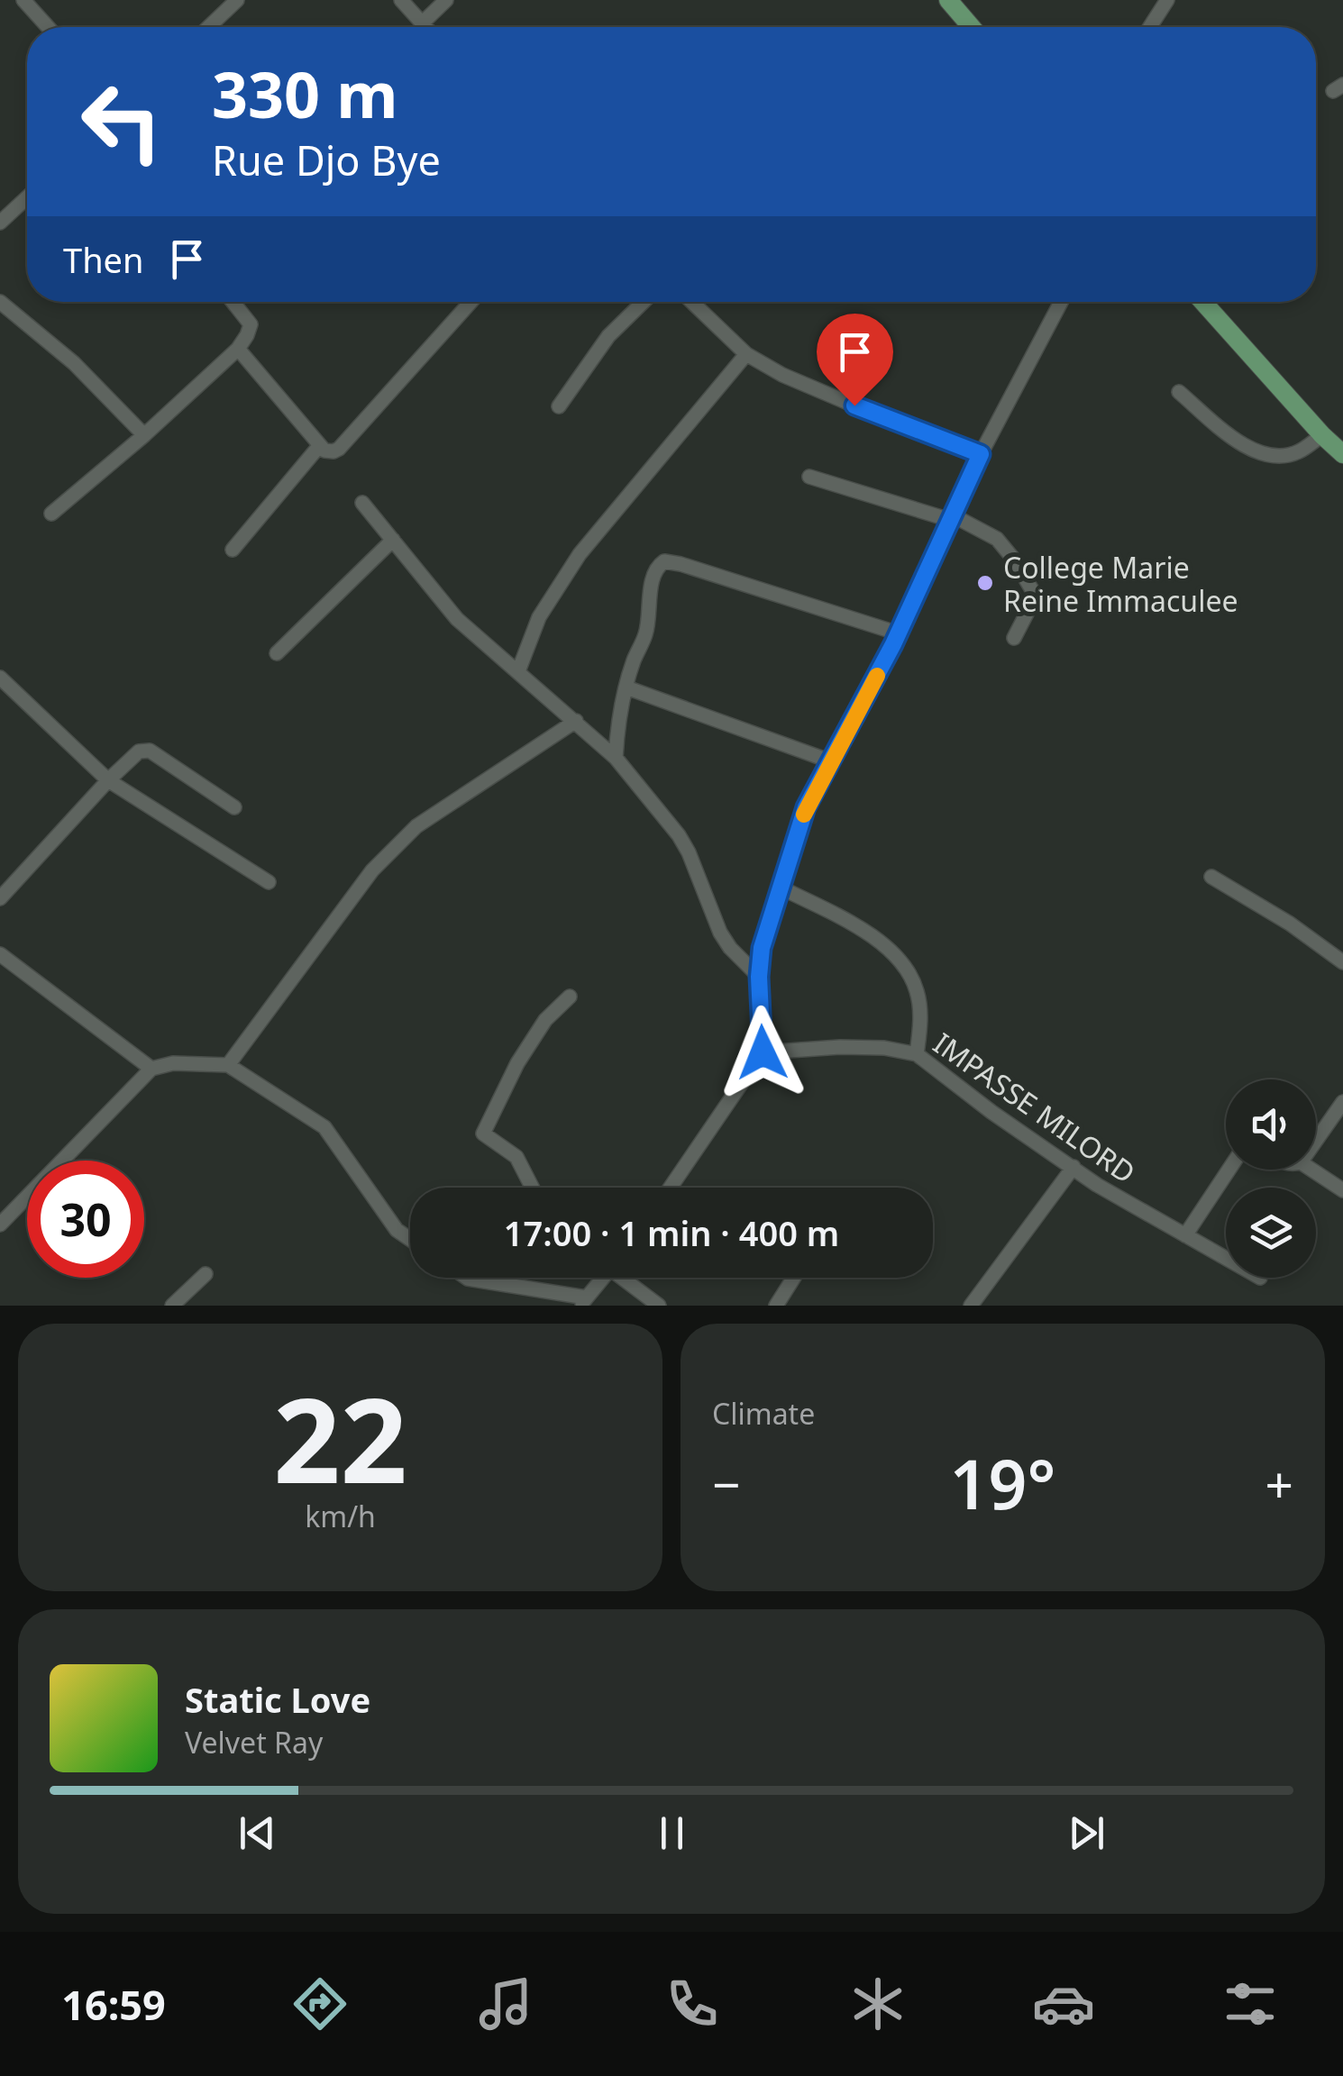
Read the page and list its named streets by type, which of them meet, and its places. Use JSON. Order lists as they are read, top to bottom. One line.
{"streets":{"street":["IMPASSE MILORD"]},"places":["College Marie Reine Immaculee"],"page":{"turn":["330 m","Rue Djo Bye"],"then":"Then","limit":"30","trip":"17:00 · 1 min · 400 m","tile":[["22","km/h"],"Climate"],"heat":["−","19°","+"],"song":["Static Love","Velvet Ray"],"tabs":"16:59"}}
